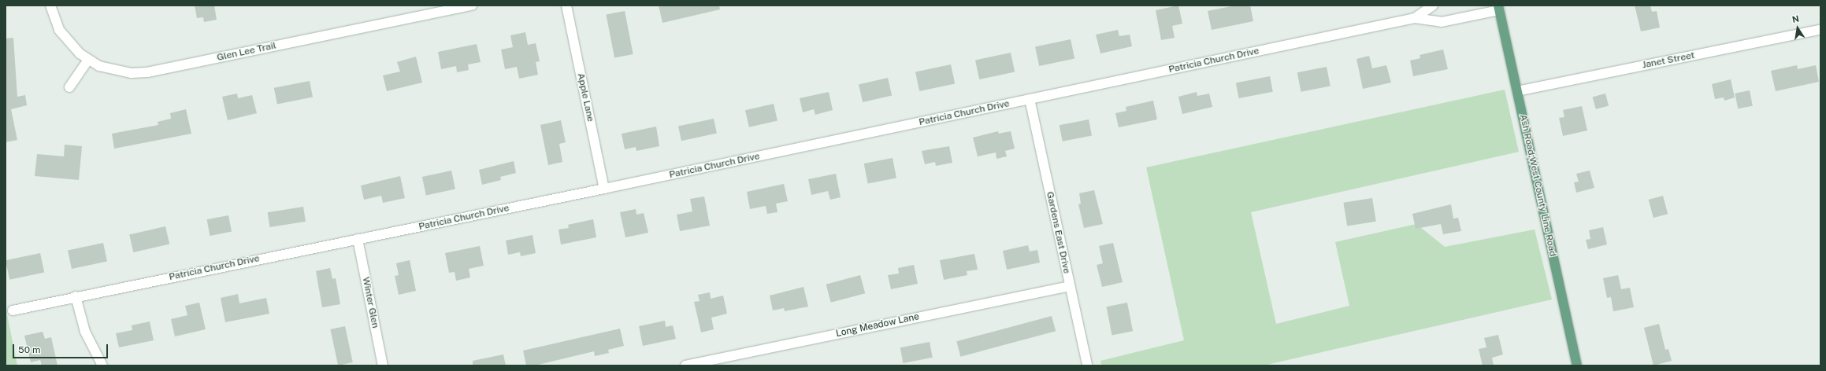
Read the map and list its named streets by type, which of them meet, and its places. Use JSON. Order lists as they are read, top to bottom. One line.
{"streets":{"main road":["Ash Road;West County Line Road"],"street":["Glen Lee Trail","Patricia Church Drive","Janet Street","Apple Lane","Gardens East Drive","Winter Glen","Long Meadow Lane"]},"crossings":[["Patricia Church Drive","Apple Lane"],["Patricia Church Drive","Ash Road;West County Line Road"],["Patricia Church Drive","Gardens East Drive"],["Patricia Church Drive","Winter Glen"],["Janet Street","Ash Road;West County Line Road"],["Gardens East Drive","Long Meadow Lane"]],"scale_bar":"50 m","north":"top"}
